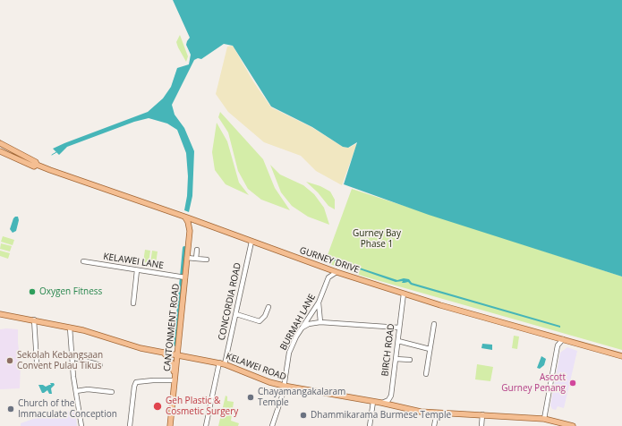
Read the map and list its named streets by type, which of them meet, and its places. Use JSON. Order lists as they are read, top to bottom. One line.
{"streets":{"main road":["GURNEY DRIVE","CANTONMENT ROAD","KELAWEI ROAD"],"street":["KELAWEI LANE","CONCORDIA ROAD","BURMAH LANE","BIRCH ROAD"]},"crossings":[["GURNEY DRIVE","CONCORDIA ROAD"],["GURNEY DRIVE","BURMAH LANE"],["GURNEY DRIVE","CANTONMENT ROAD"],["GURNEY DRIVE","BIRCH ROAD"],["KELAWEI LANE","CANTONMENT ROAD"],["CONCORDIA ROAD","KELAWEI ROAD"],["BURMAH LANE","KELAWEI ROAD"],["CANTONMENT ROAD","KELAWEI ROAD"],["BIRCH ROAD","KELAWEI ROAD"]],"parks":["Gurney Bay Phase 1"],"places":["Oxygen Fitness","Sekolah Kebangsaan Convent Pulau Tikus","Ascott Gurney Penang","Chayamangakalaram Temple","Geh Plastic & Cosmetic Surgery","Church of the Immaculate Conception","Dhammikarama Burmese Temple"]}
